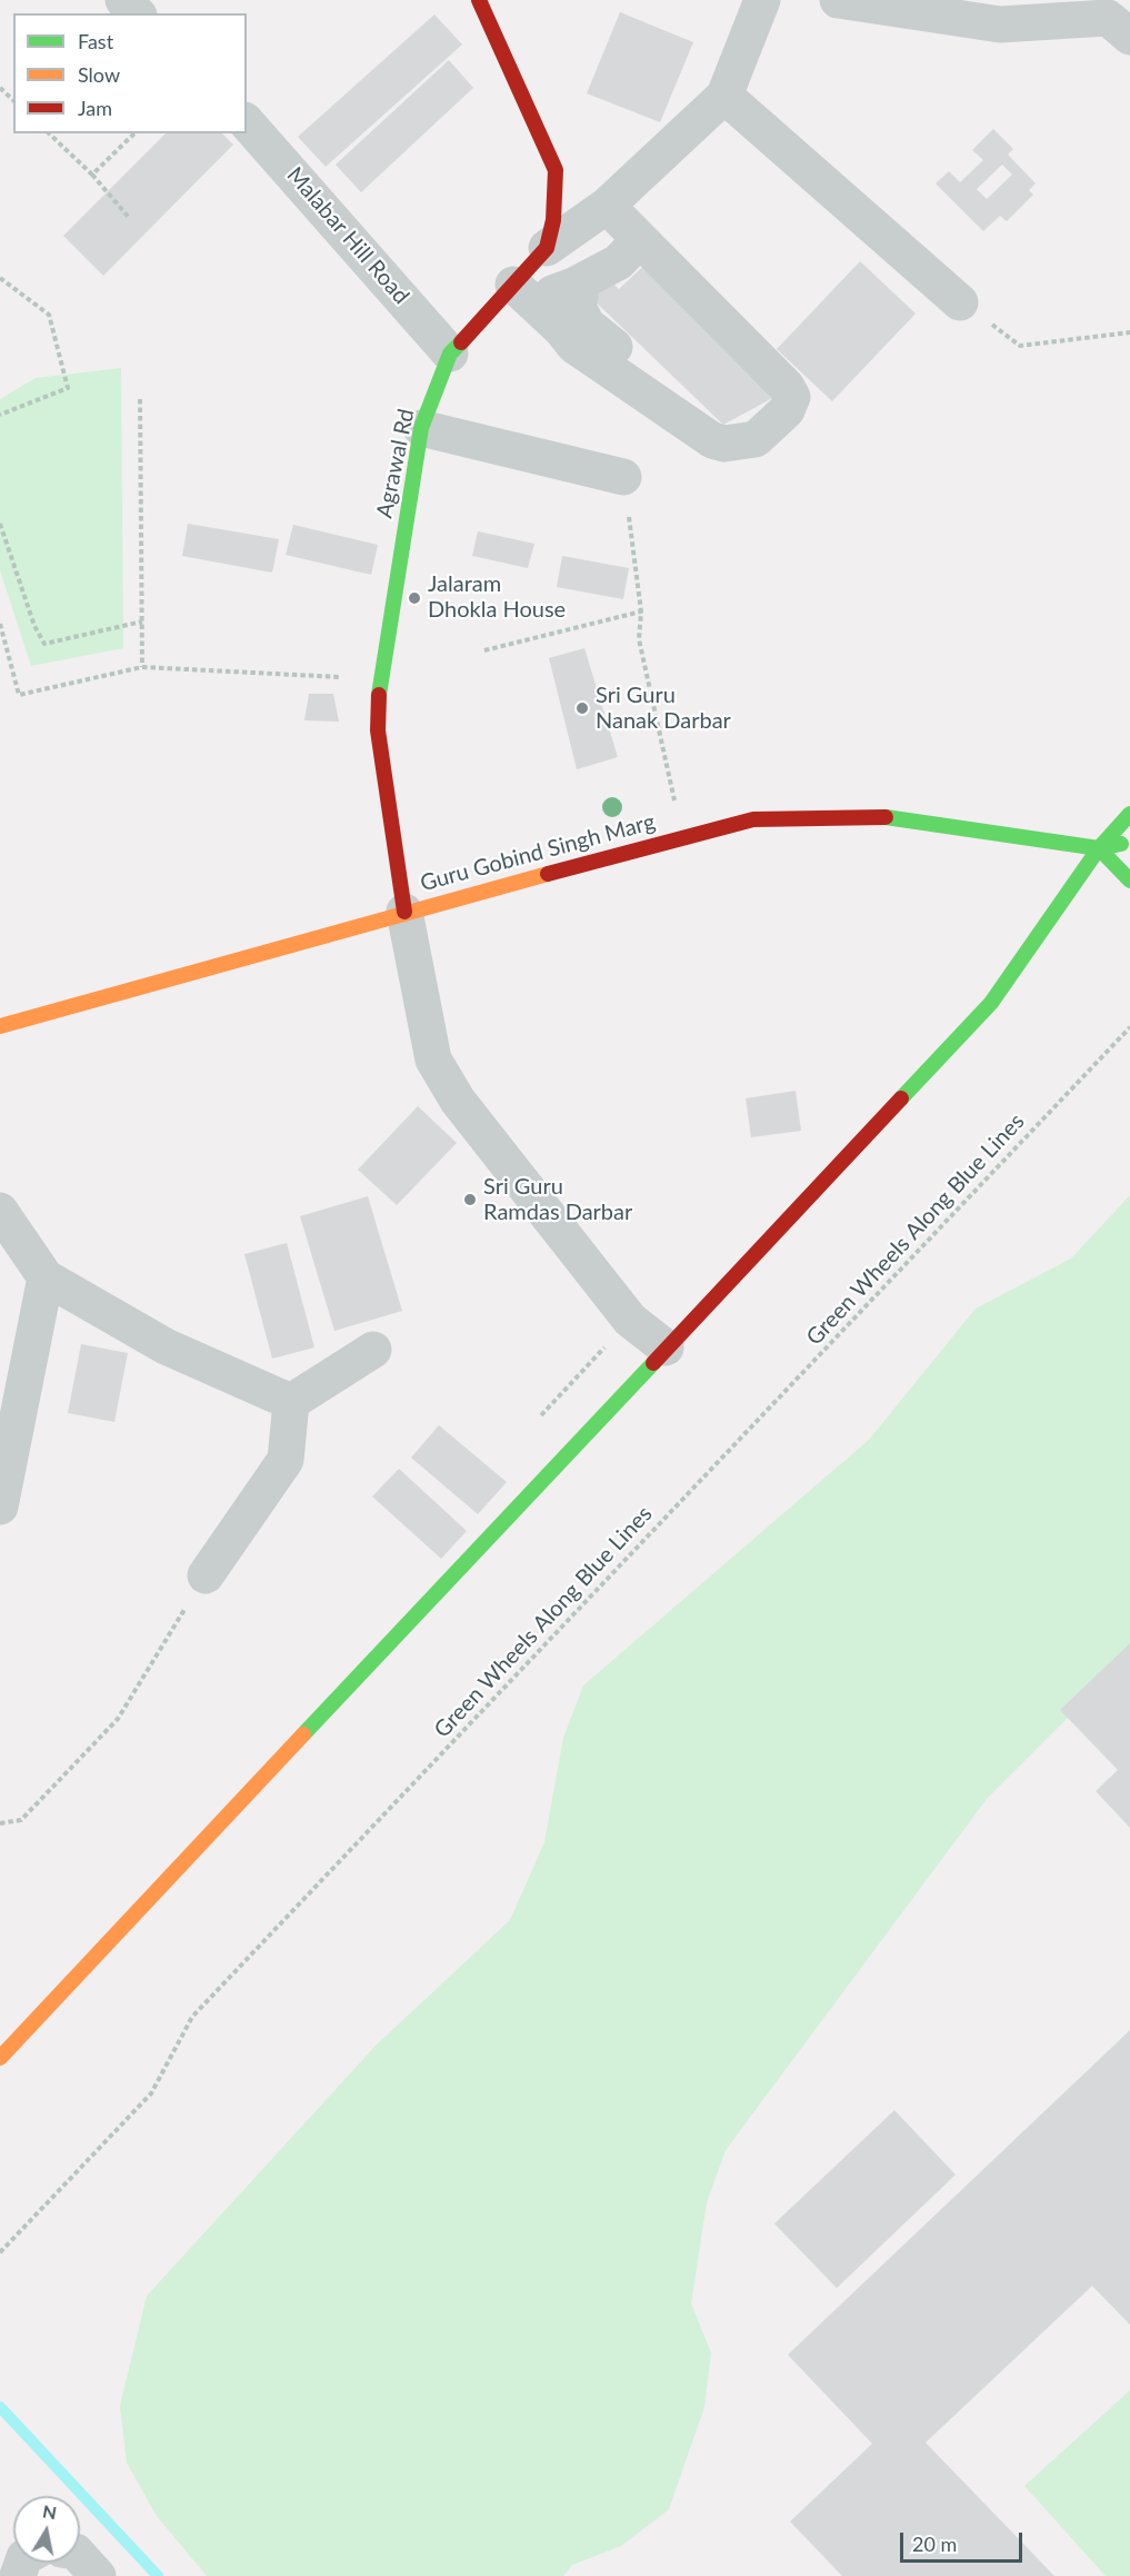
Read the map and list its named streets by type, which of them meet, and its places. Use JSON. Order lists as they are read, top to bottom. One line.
{"streets":{"street":["Malabar Hill Road","Agrawal Rd","Guru Gobind Singh Marg"],"path":["Green Wheels Along Blue Lines"]},"crossings":[["Malabar Hill Road","Agrawal Rd"],["Agrawal Rd","Guru Gobind Singh Marg"]],"places":["Jalaram Dhokla House","Sri Guru Nanak Darbar","Sri Guru Ramdas Darbar"],"legend":["Fast","Slow","Jam"],"scale_bar":"20 m","north":"top"}
